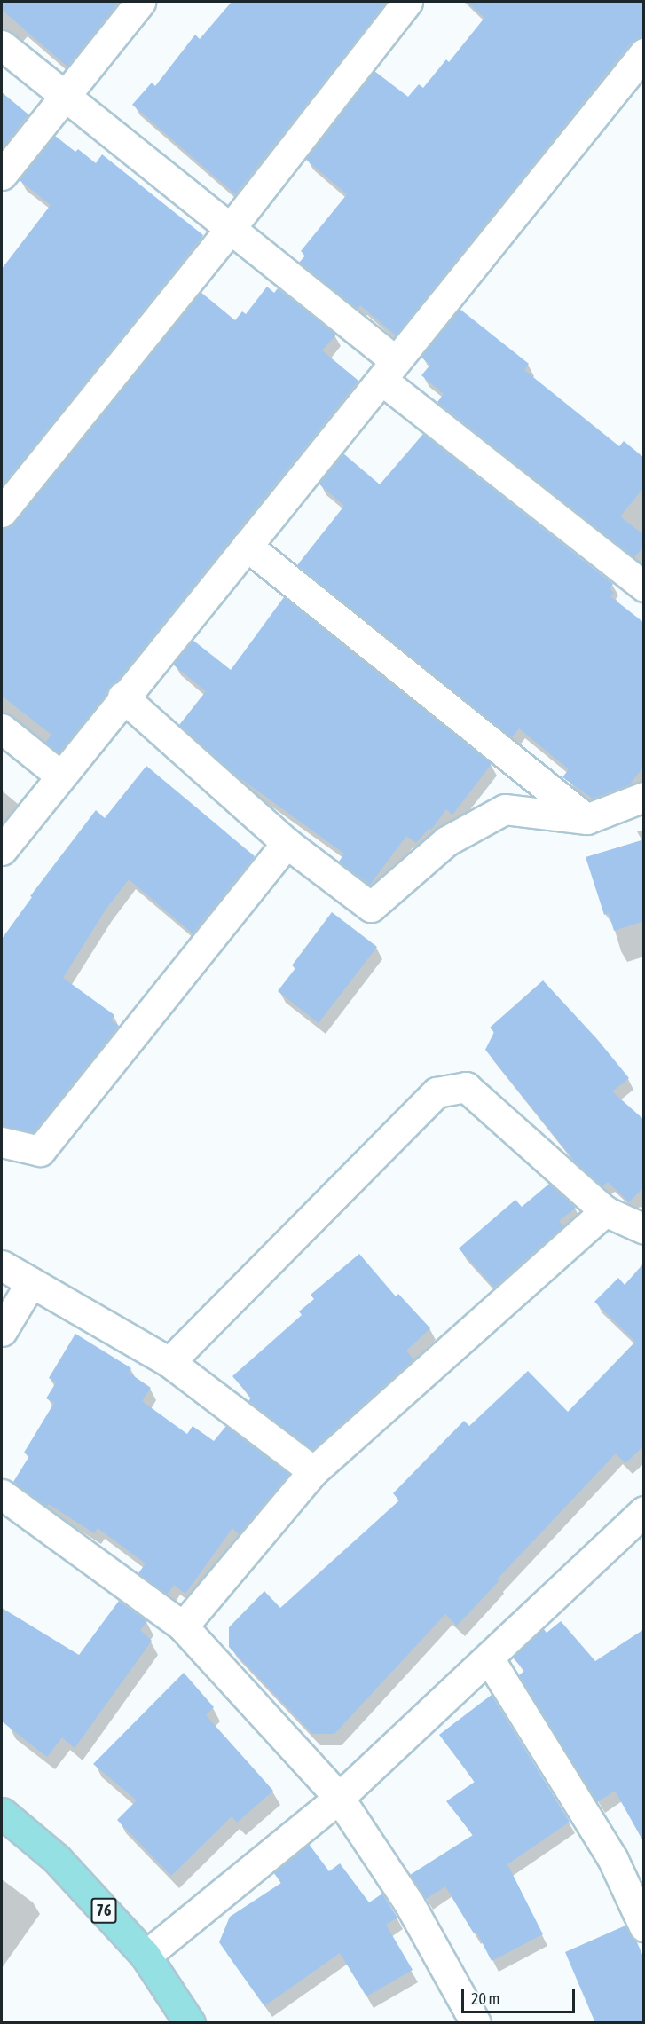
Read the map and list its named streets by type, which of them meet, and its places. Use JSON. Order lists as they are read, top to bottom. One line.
{"streets":{"main road":["76"]},"scale_bar":"20 m"}
